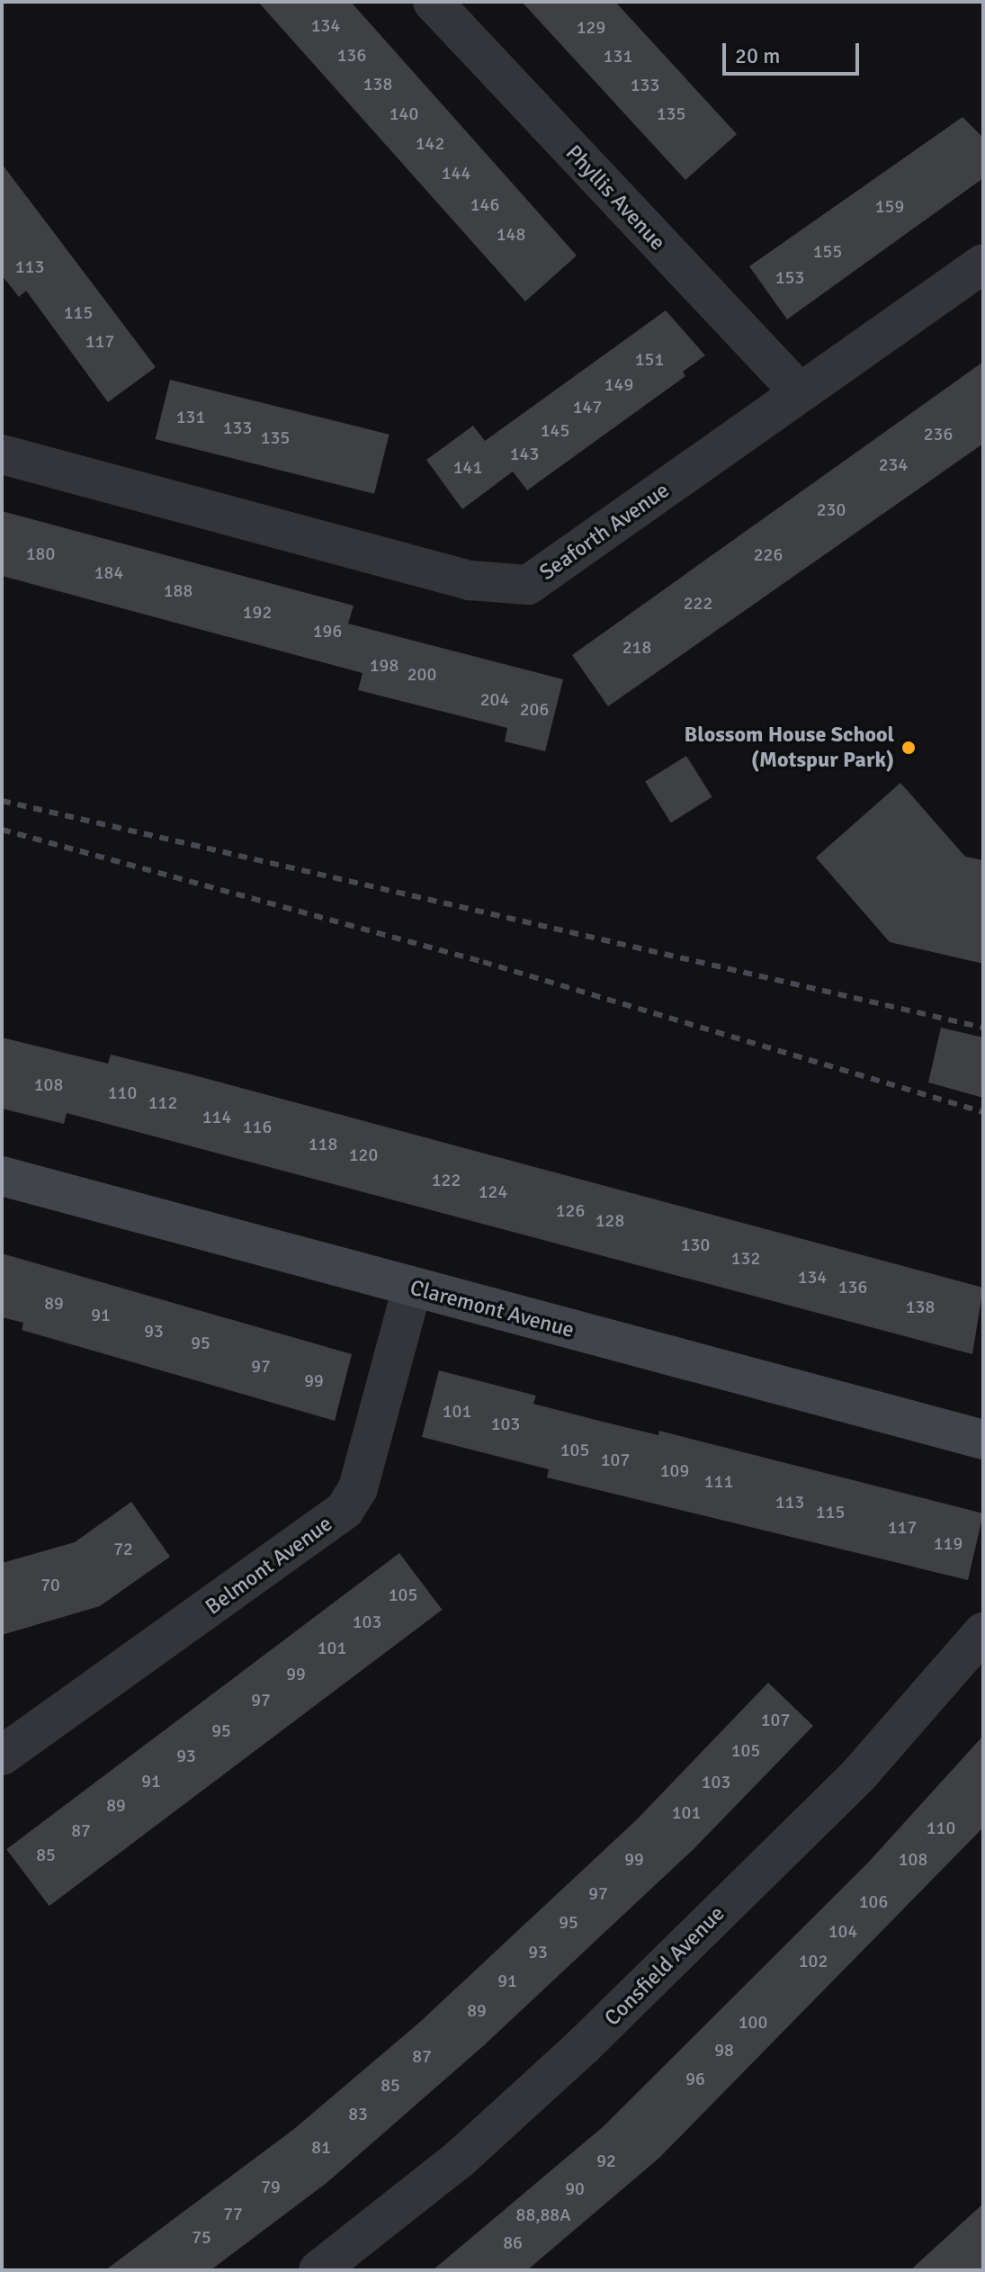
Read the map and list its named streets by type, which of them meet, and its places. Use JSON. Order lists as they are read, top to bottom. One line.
{"streets":{"street":["Phyllis Avenue","Seaforth Avenue","Claremont Avenue","Belmont Avenue","Consfield Avenue"]},"crossings":[["Phyllis Avenue","Seaforth Avenue"],["Claremont Avenue","Belmont Avenue"]],"places":["Blossom House School (Motspur Park)"],"house_numbers":["134","129","136","131","138","133","140","135","142","144","146","159","148","155","113","153","115","117","151","149","147","131","133","145","236","135","143","234","141","230","180","226","184","188","222","192","196","218","198","200","204","206","108","110","112","114","116","118","120","122","124","126","128","130","132","134","136","89","138","91","93","95","97","99","101","103","105","107","109","111","113","115","117","119","72","70","105","103","101","99","97","107","95","105","93","91","103","89","101","110","87","85","99","108","97","106","95","104","93","102","91","89","100","98","87","96","85","83","81","92","79","90","77","88,88A","75","86"],"scale_bar":"20 m"}
